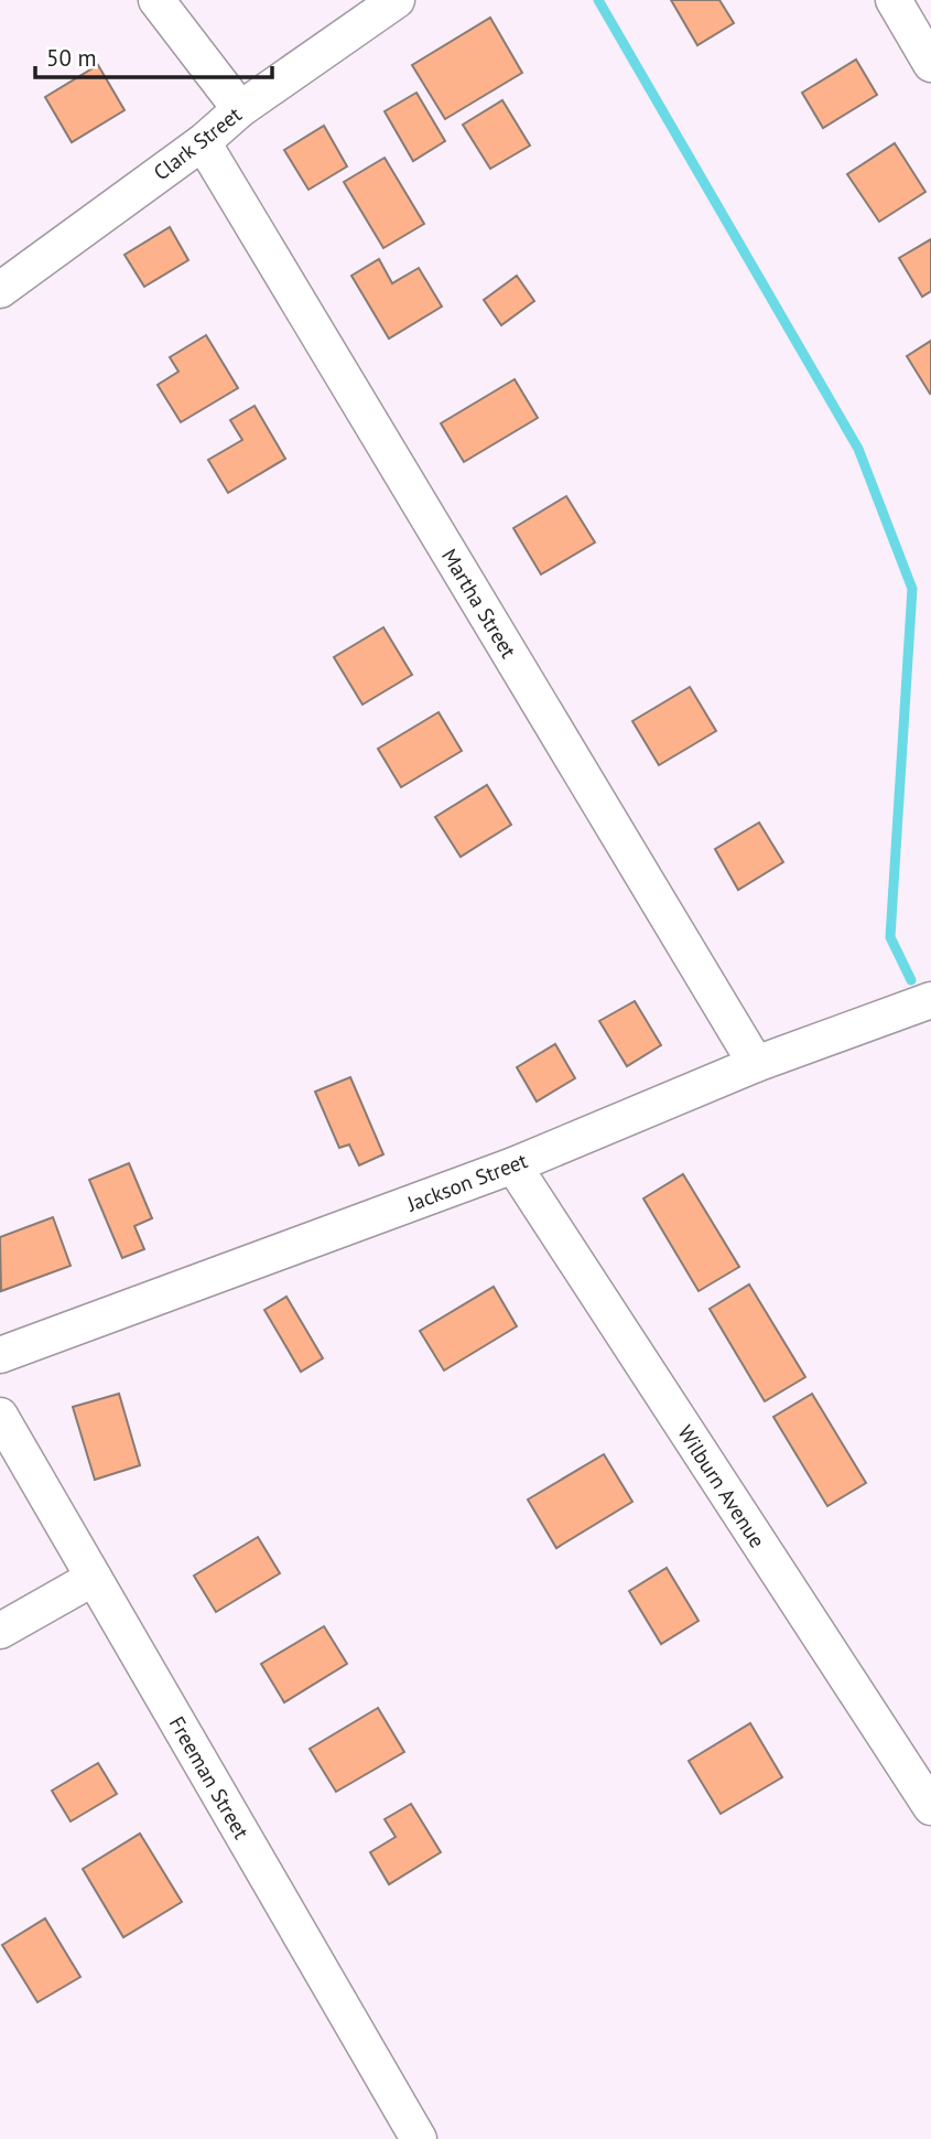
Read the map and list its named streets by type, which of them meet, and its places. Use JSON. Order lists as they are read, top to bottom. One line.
{"streets":{"street":["Clark Street","Martha Street","Jackson Street","Wilburn Avenue","Freeman Street"]},"crossings":[["Clark Street","Martha Street"],["Martha Street","Jackson Street"],["Jackson Street","Wilburn Avenue"]],"scale_bar":"50 m"}
